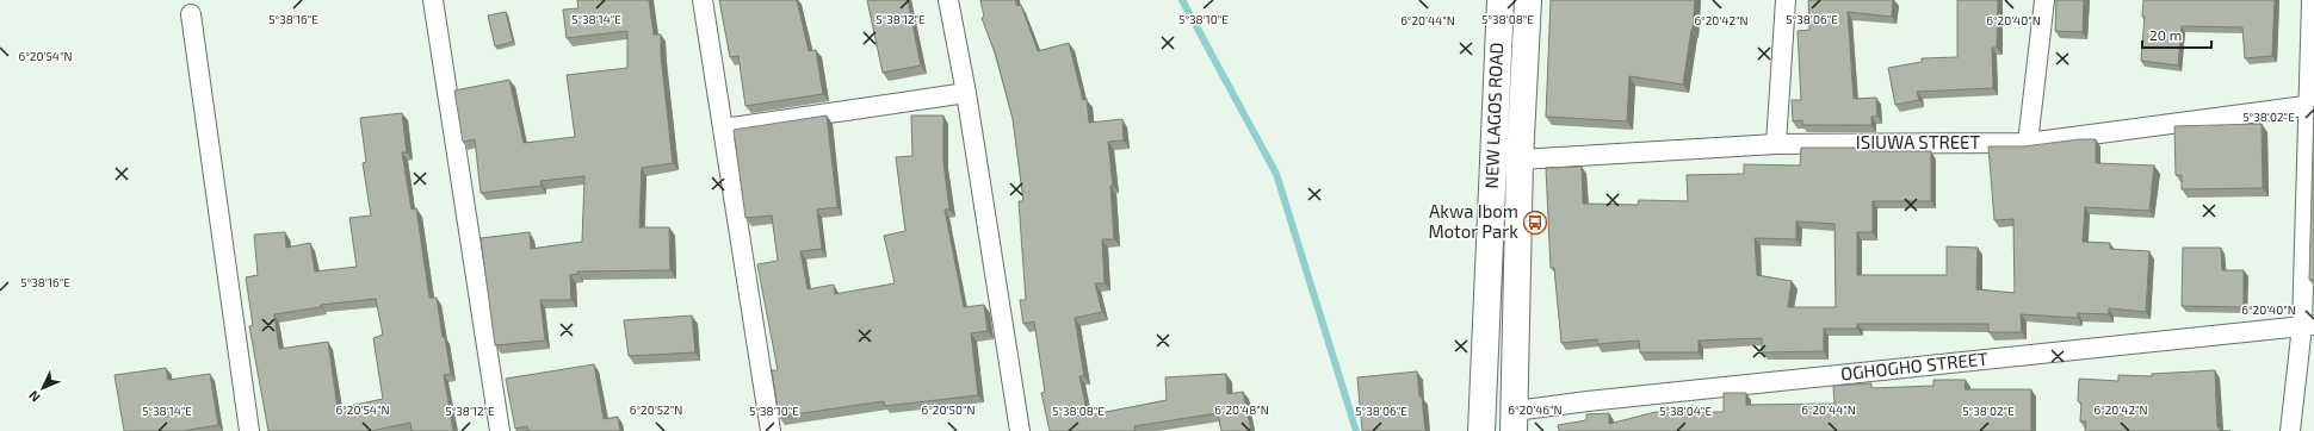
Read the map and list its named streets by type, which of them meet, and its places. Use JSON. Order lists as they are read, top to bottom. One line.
{"streets":{"main road":["NEW LAGOS ROAD"],"street":["ISIUWA STREET","OGHOGHO STREET"]},"crossings":[["NEW LAGOS ROAD","ISIUWA STREET"],["NEW LAGOS ROAD","OGHOGHO STREET"]],"places":{"bus stop":["Akwa Ibom Motor Park"]},"scale_bar":"20 m","north":"bottom left","coordinates":["5°38'16\"E","5°38'14\"E","5°38'12\"E","5°38'10\"E","5°38'08\"E","5°38'06\"E","6°20'44\"N","6°20'42\"N","6°20'40\"N","6°20'54\"N","5°38'02\"E","6°20'52\"N","6°20'50\"N","6°20'48\"N","6°20'46\"N","5°38'04\"E"]}
